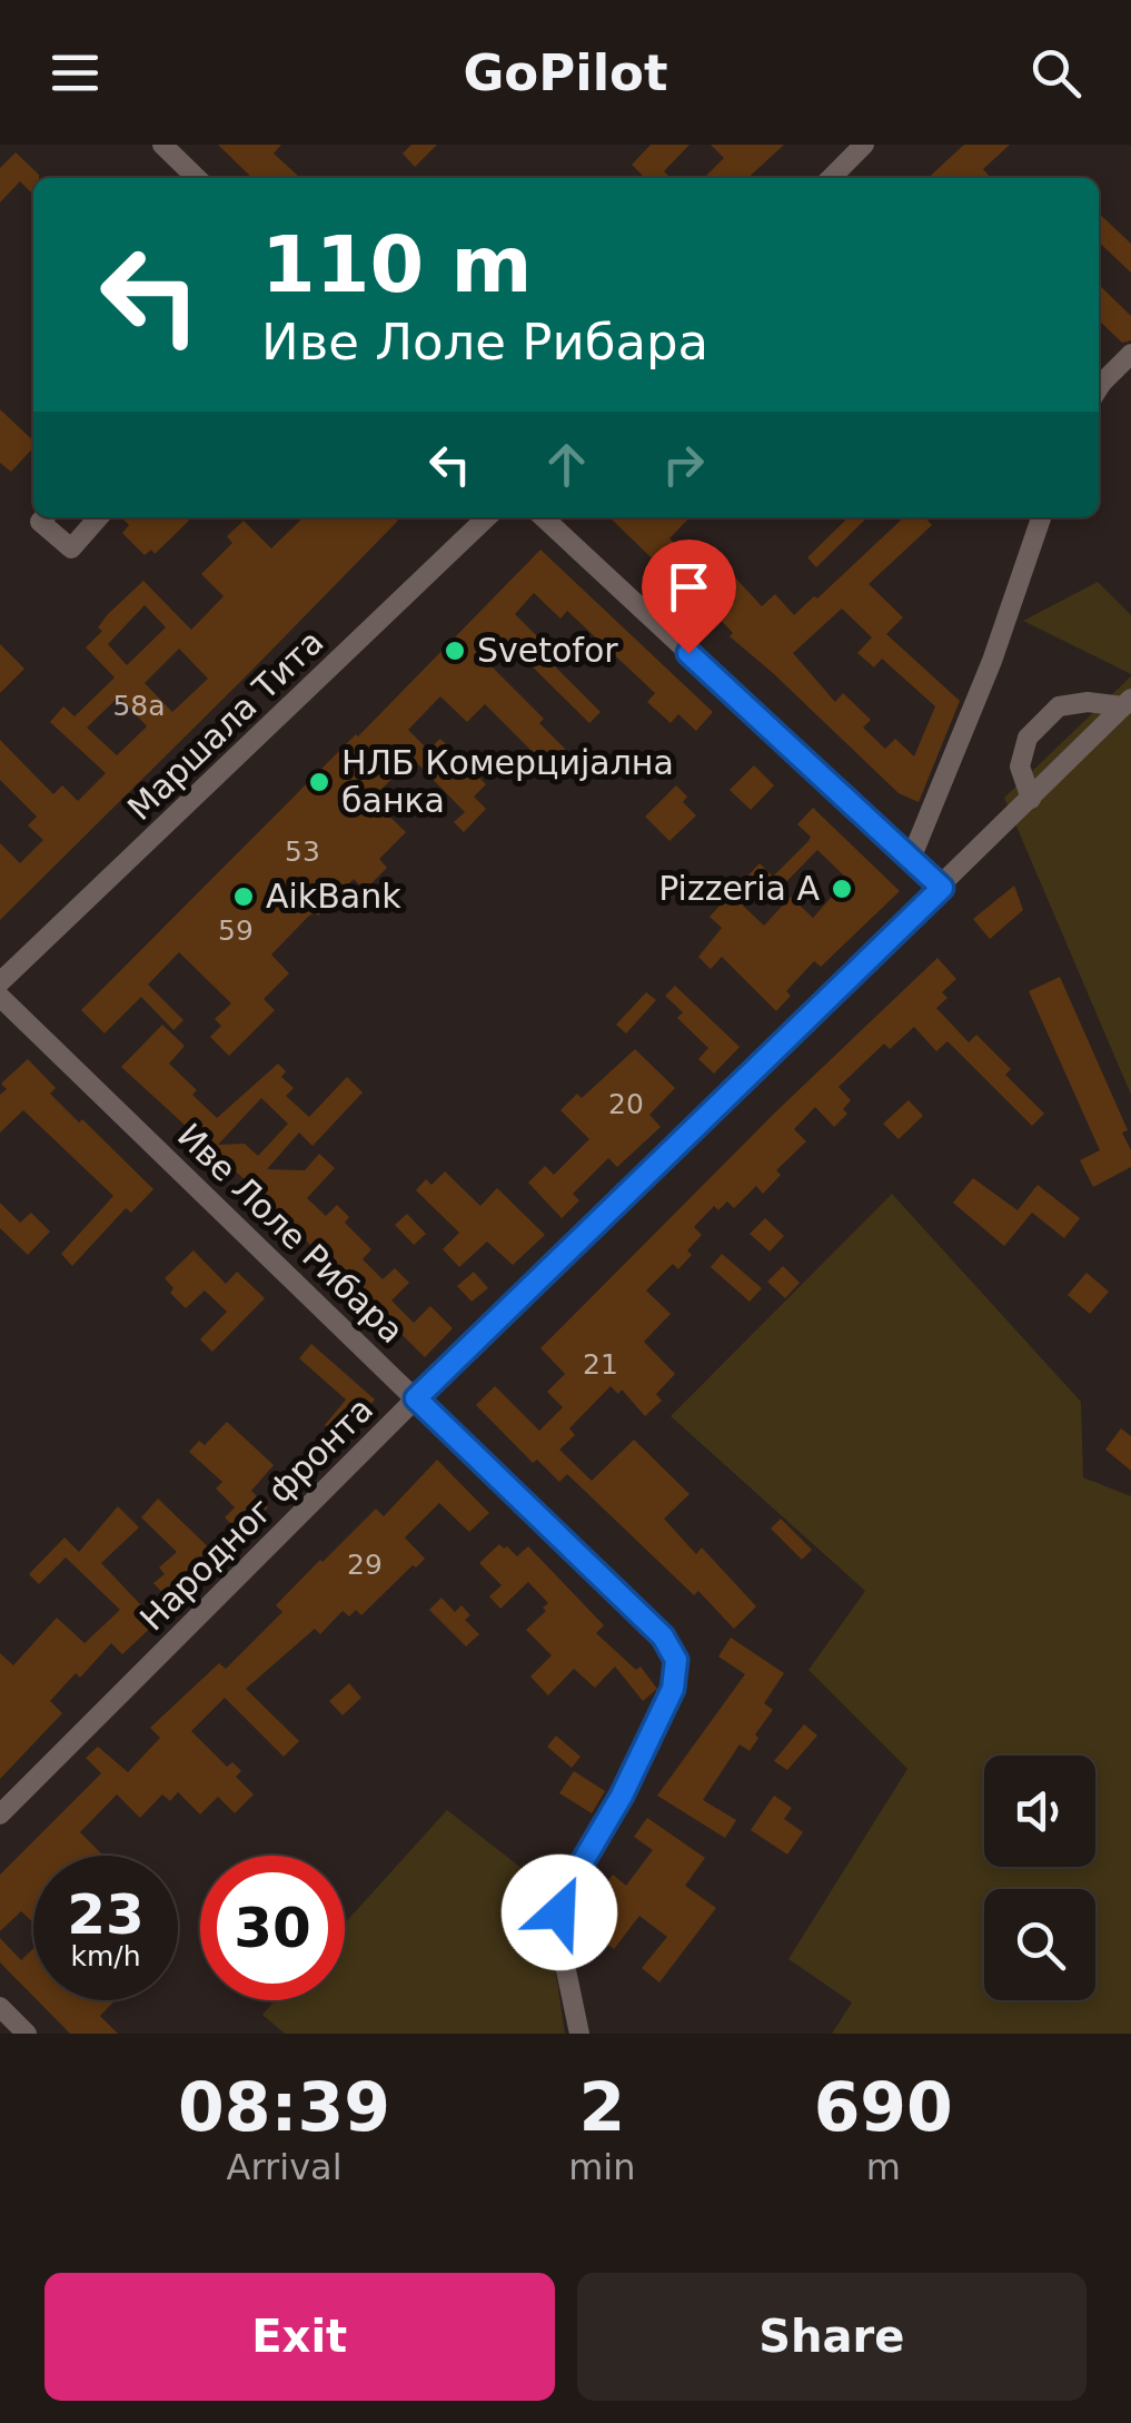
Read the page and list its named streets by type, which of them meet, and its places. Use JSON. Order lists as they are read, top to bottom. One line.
{"streets":{"street":["Маршала Тита","Иве Лоле Рибара","Народног фронта"]},"crossings":[["Иве Лоле Рибара","Народног фронта"]],"places":["Svetofor","НЛБ Комерцијална банка","Pizzeria A","AikBank"],"house_numbers":["58a","53","59","20","21","29"],"page":{"header":"GoPilot","turn":["110 m","Иве Лоле Рибара"],"speed":"23 km/h","limit":"30","eta":["08:39","Arrival","2","min","690","m"],"buttons":["Exit","Share"]}}
